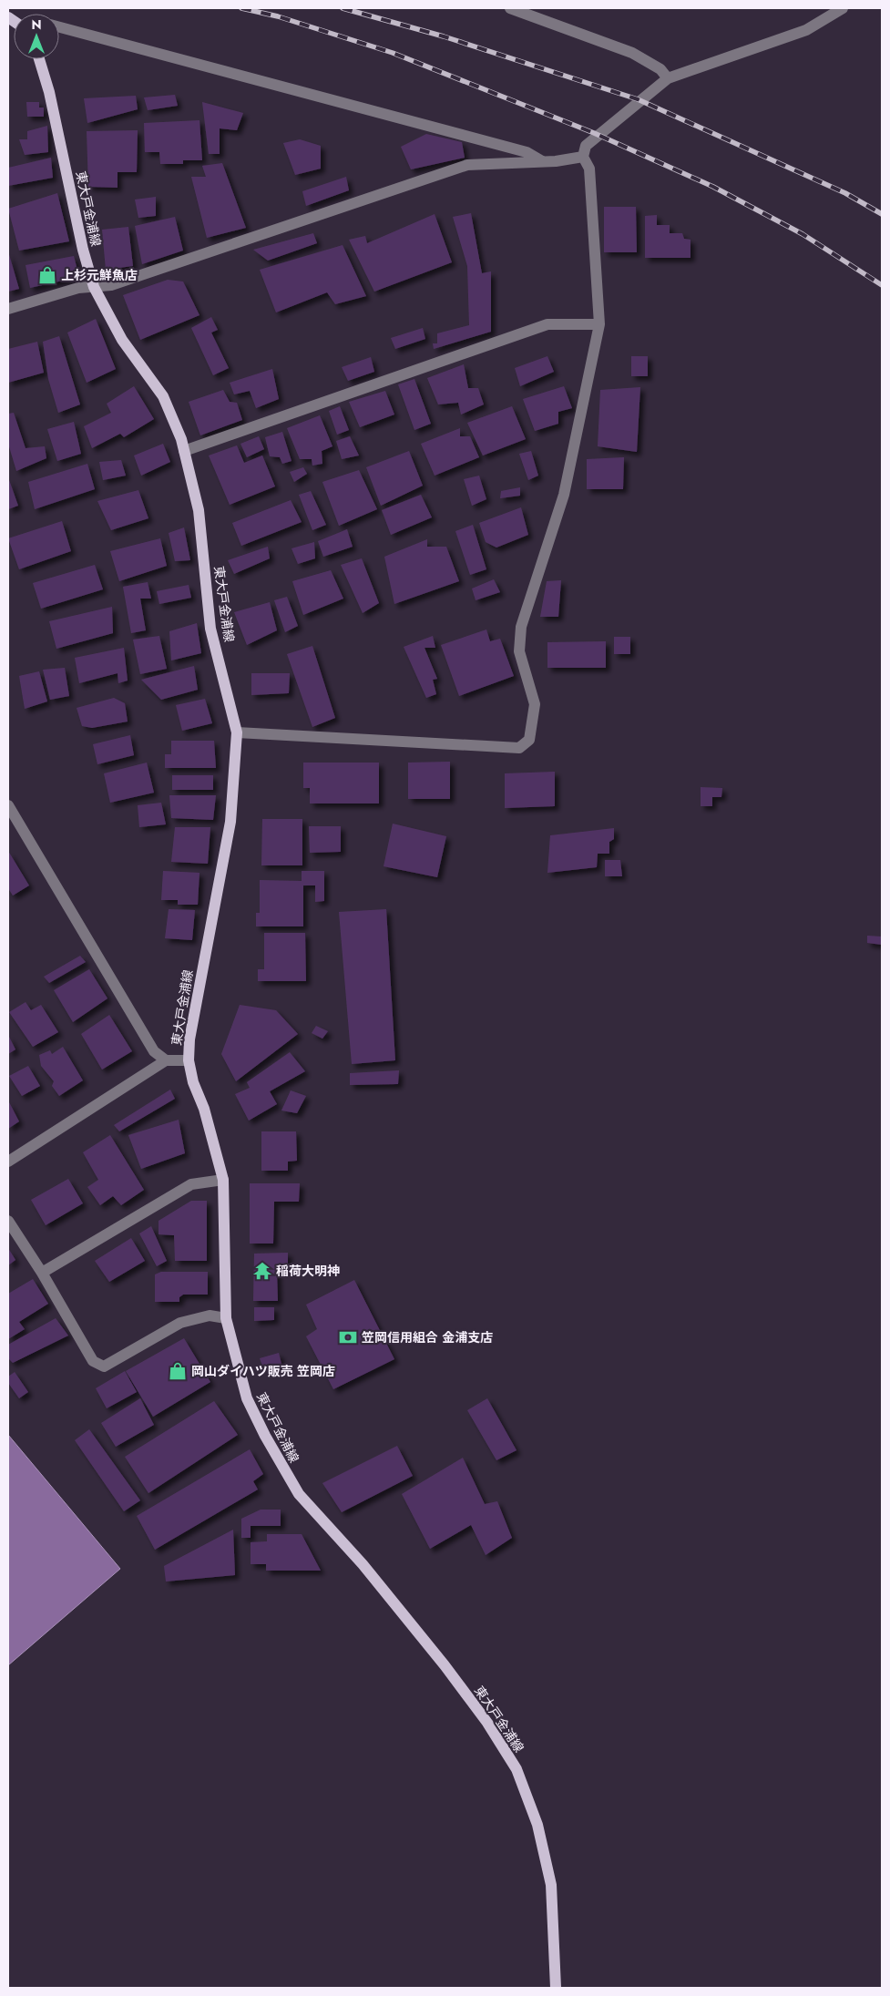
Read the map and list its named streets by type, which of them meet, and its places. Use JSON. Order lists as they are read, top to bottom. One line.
{"streets":{"main road":["東大戸金浦線"]},"places":{"shop":["上杉元鮮魚店","岡山ダイハツ販売 笠岡店"],"temple":["稲荷大明神"],"bank":["笠岡信用組合 金浦支店"]},"north":"top"}
